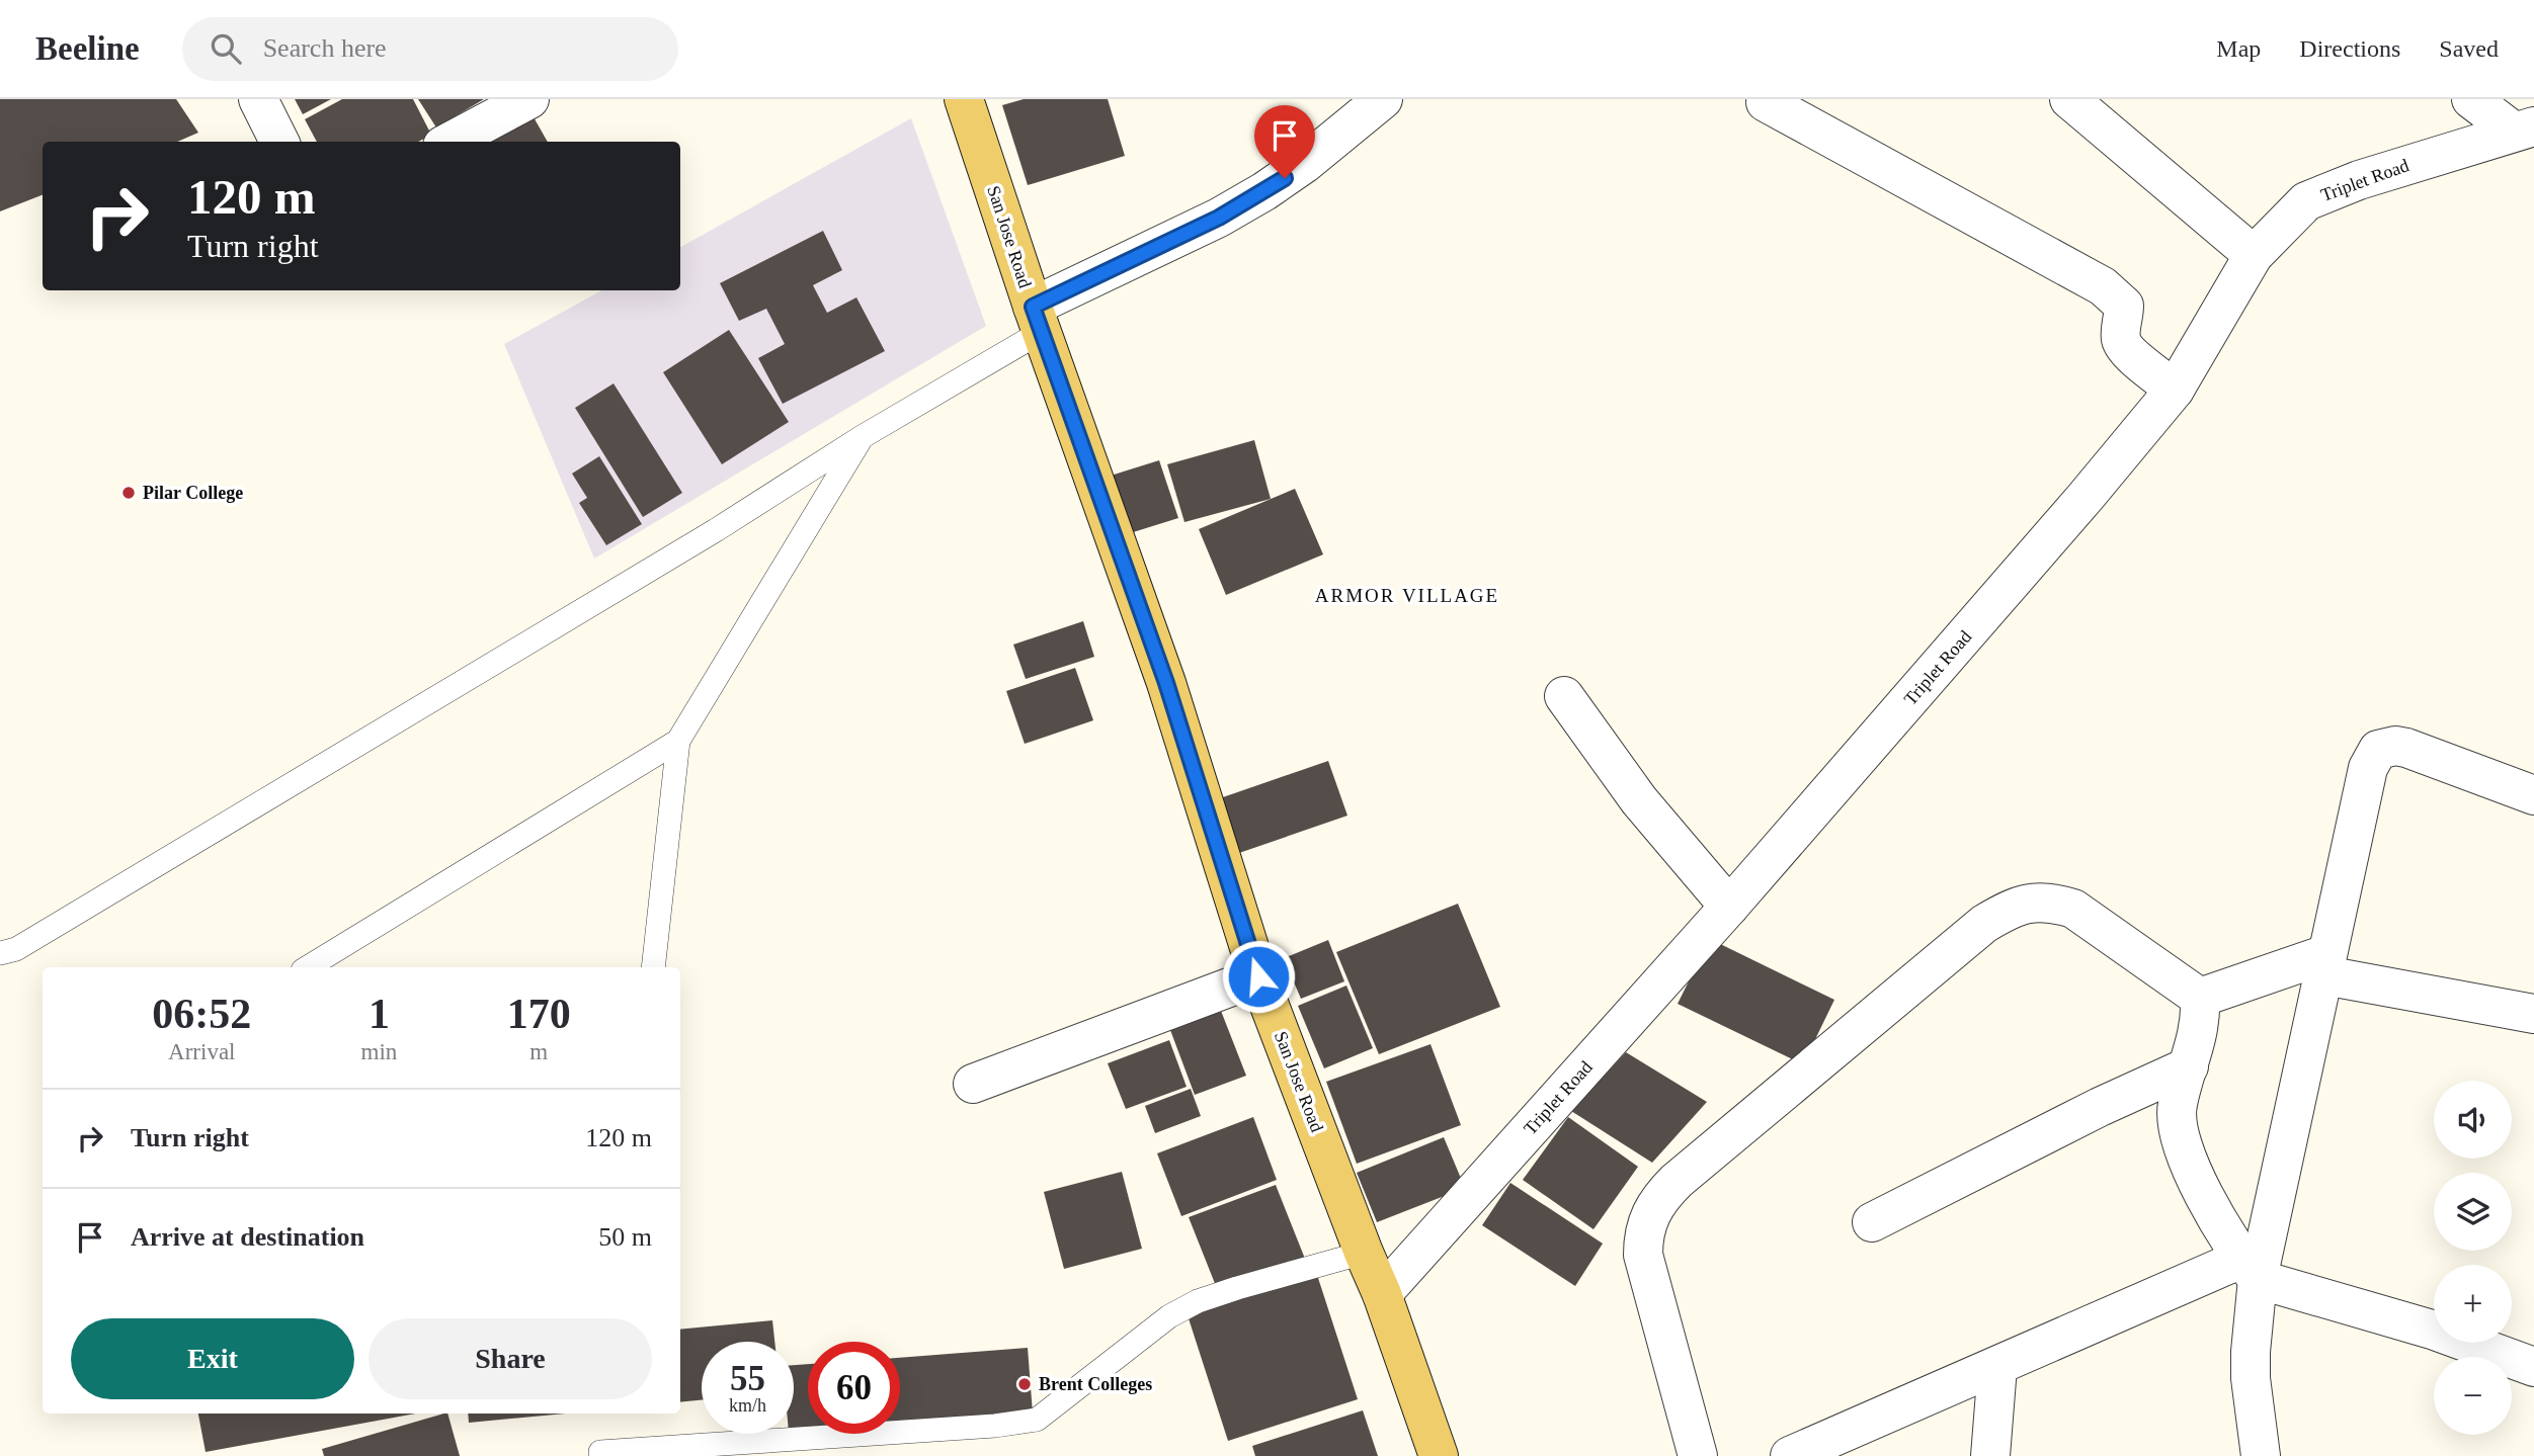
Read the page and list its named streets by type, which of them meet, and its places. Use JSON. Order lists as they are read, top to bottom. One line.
{"streets":{"main road":["San Jose Road"],"street":["Triplet Road"]},"crossings":[["Triplet Road","San Jose Road"]],"districts":["ARMOR VILLAGE"],"places":["Pilar College","Brent Colleges"],"page":{"header":"Beeline","search":"Search here","nav":["Map","Directions","Saved"],"turn":["120 m","Turn right"],"eta":["06:52","Arrival","1","min","170","m"],"map_buttons":["+","−"],"list":[{"name":"Turn right","value":"120 m"},{"name":"Arrive at destination","value":"50 m"}],"buttons":["Exit","Share"],"speed":"55 km/h","limit":"60"}}
